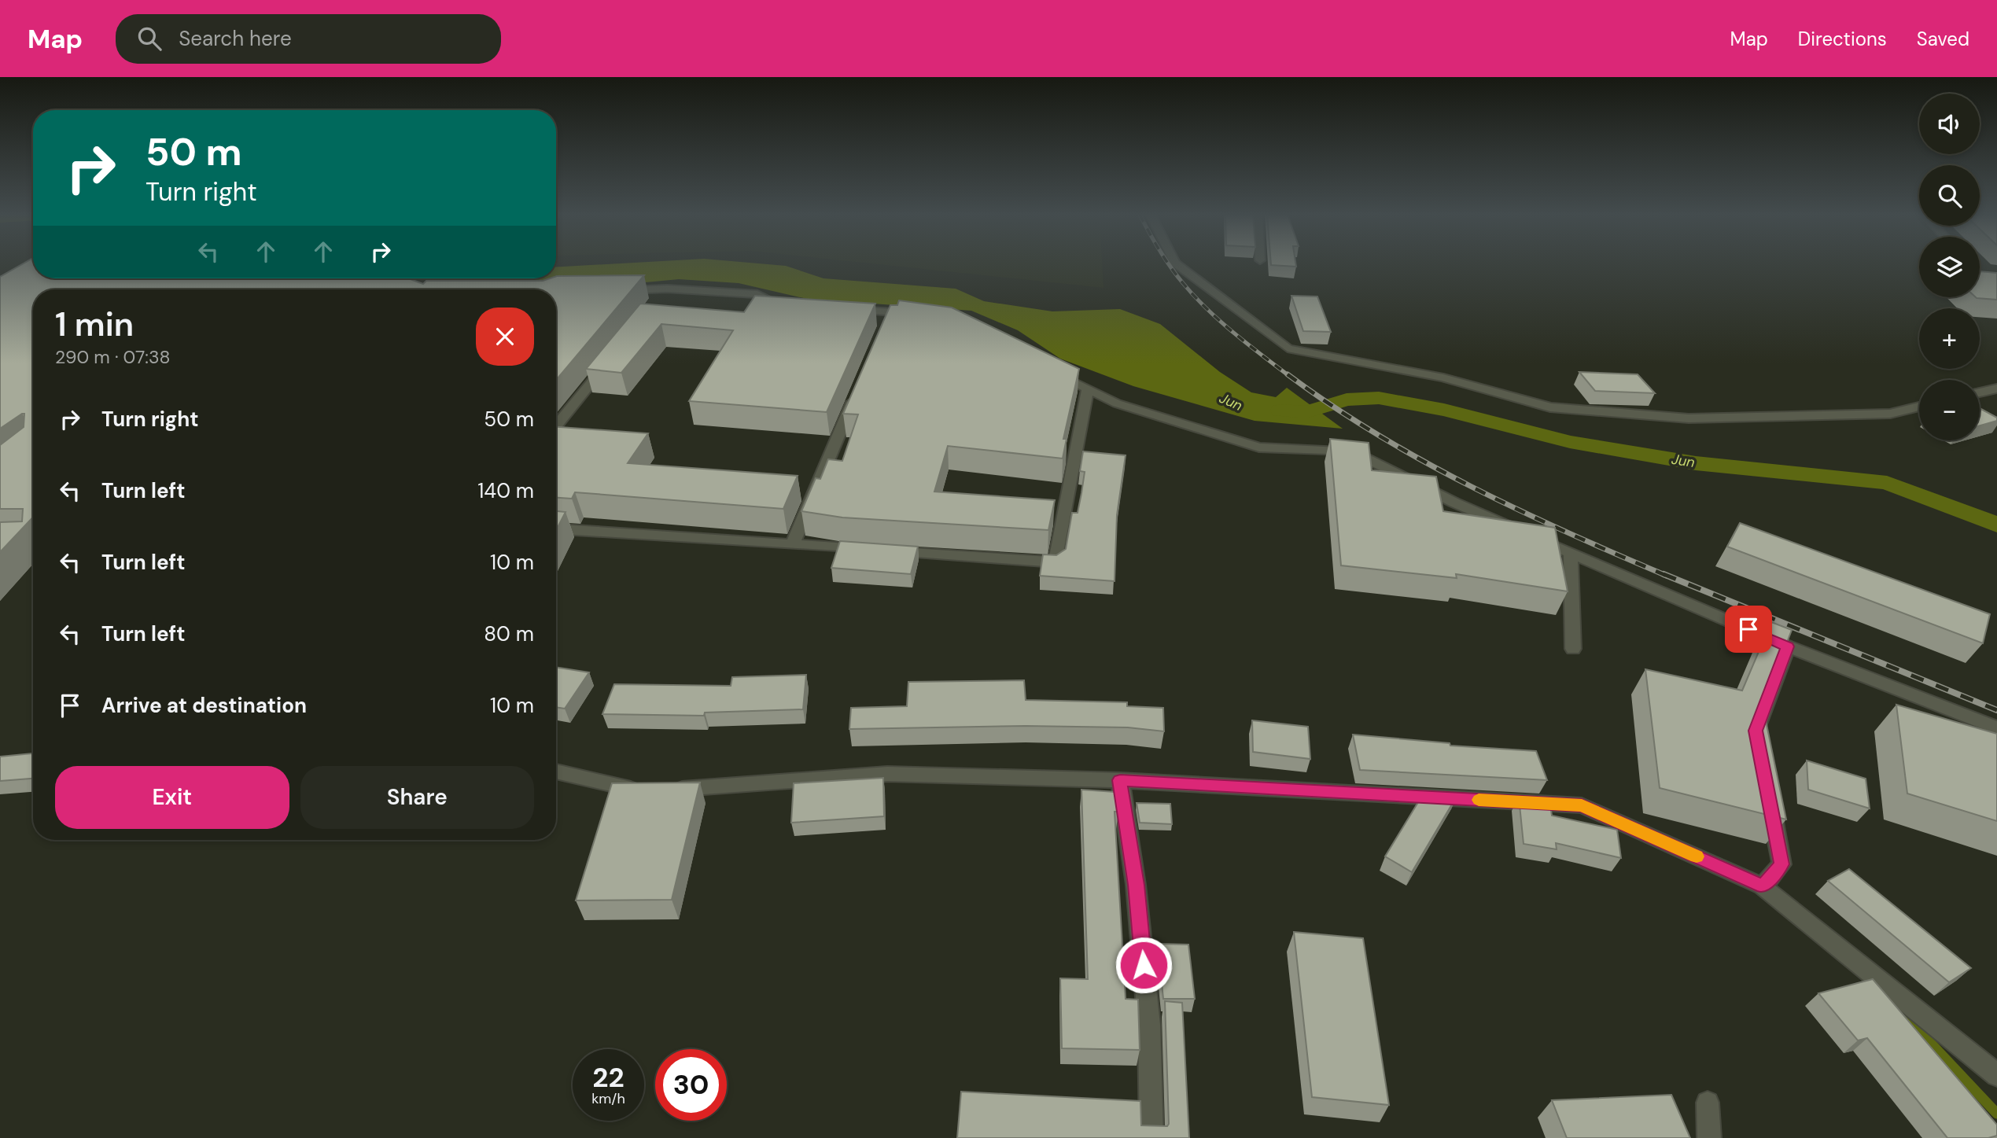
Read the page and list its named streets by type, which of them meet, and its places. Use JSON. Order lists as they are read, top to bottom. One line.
{"water":["Jun"],"page":{"header":"Map","search":"Search here","nav":["Map","Directions","Saved"],"map_buttons":["+","−"],"turn":["50 m","Turn right"],"heading":["1 min","290 m · 07:38"],"list":[{"name":"Turn right","value":"50 m"},{"name":"Turn left","value":"140 m"},{"name":"Turn left","value":"10 m"},{"name":"Turn left","value":"80 m"},{"name":"Arrive at destination","value":"10 m"}],"buttons":["Exit","Share"],"speed":"22 km/h","limit":"30"}}
